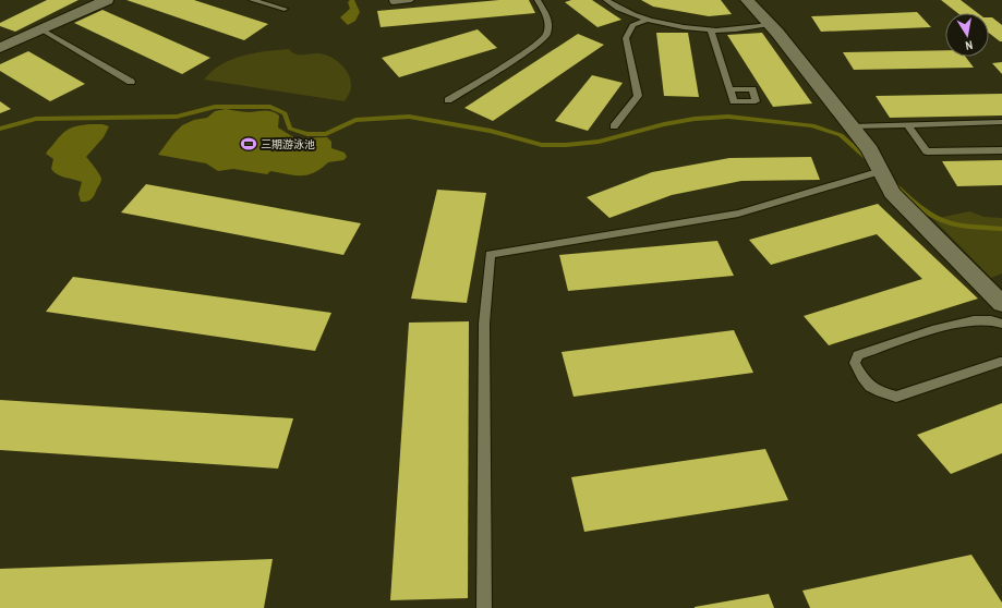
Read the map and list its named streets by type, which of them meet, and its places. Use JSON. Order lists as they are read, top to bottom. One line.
{"places":{"sports":["三期游泳池"]},"north":"bottom"}
